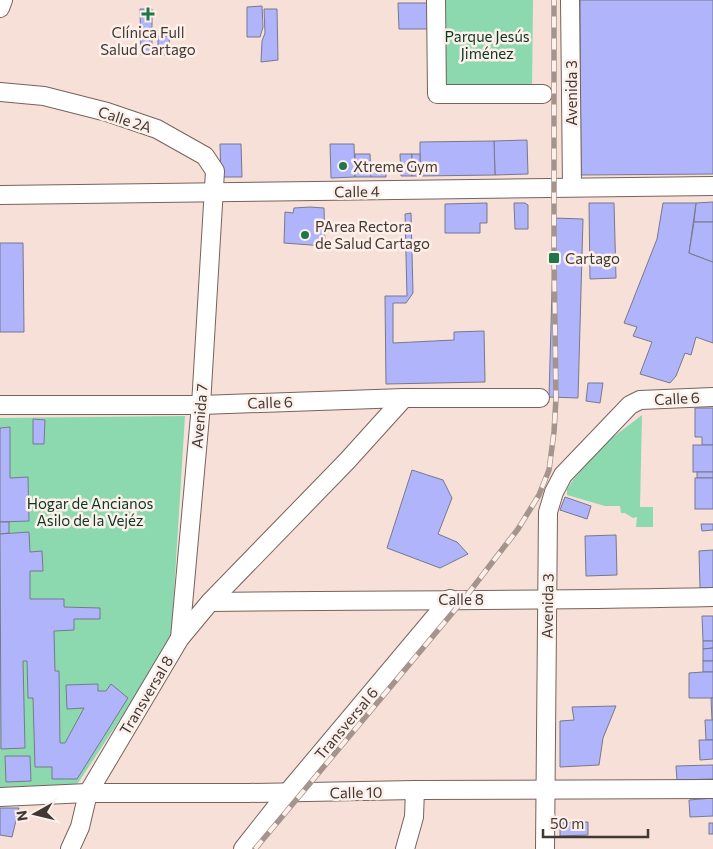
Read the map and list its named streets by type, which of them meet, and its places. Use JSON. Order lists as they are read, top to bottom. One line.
{"streets":{"street":["Avenida 3","Calle 2A","Calle 4","Calle 6","Avenida 7","Calle 8","Transversal 8","Transversal 6","Calle 10"]},"crossings":[["Avenida 3","Calle 4"],["Avenida 3","Calle 6"],["Avenida 3","Calle 8"],["Avenida 3","Calle 10"],["Calle 2A","Calle 4"],["Calle 2A","Avenida 7"],["Calle 4","Avenida 7"],["Calle 6","Avenida 7"],["Avenida 7","Transversal 8"],["Calle 8","Transversal 8"],["Calle 8","Transversal 6"],["Transversal 8","Calle 10"],["Transversal 6","Calle 10"]],"parks":["Parque Jesús Jiménez","Hogar de Ancianos Asilo de la Vejéz"],"places":{"health":["Clínica Full Salud Cartago"],"other":["Xtreme Gym","PArea Rectora de Salud Cartago"],"transit":["Cartago"]},"scale_bar":"50 m","north":"left"}
